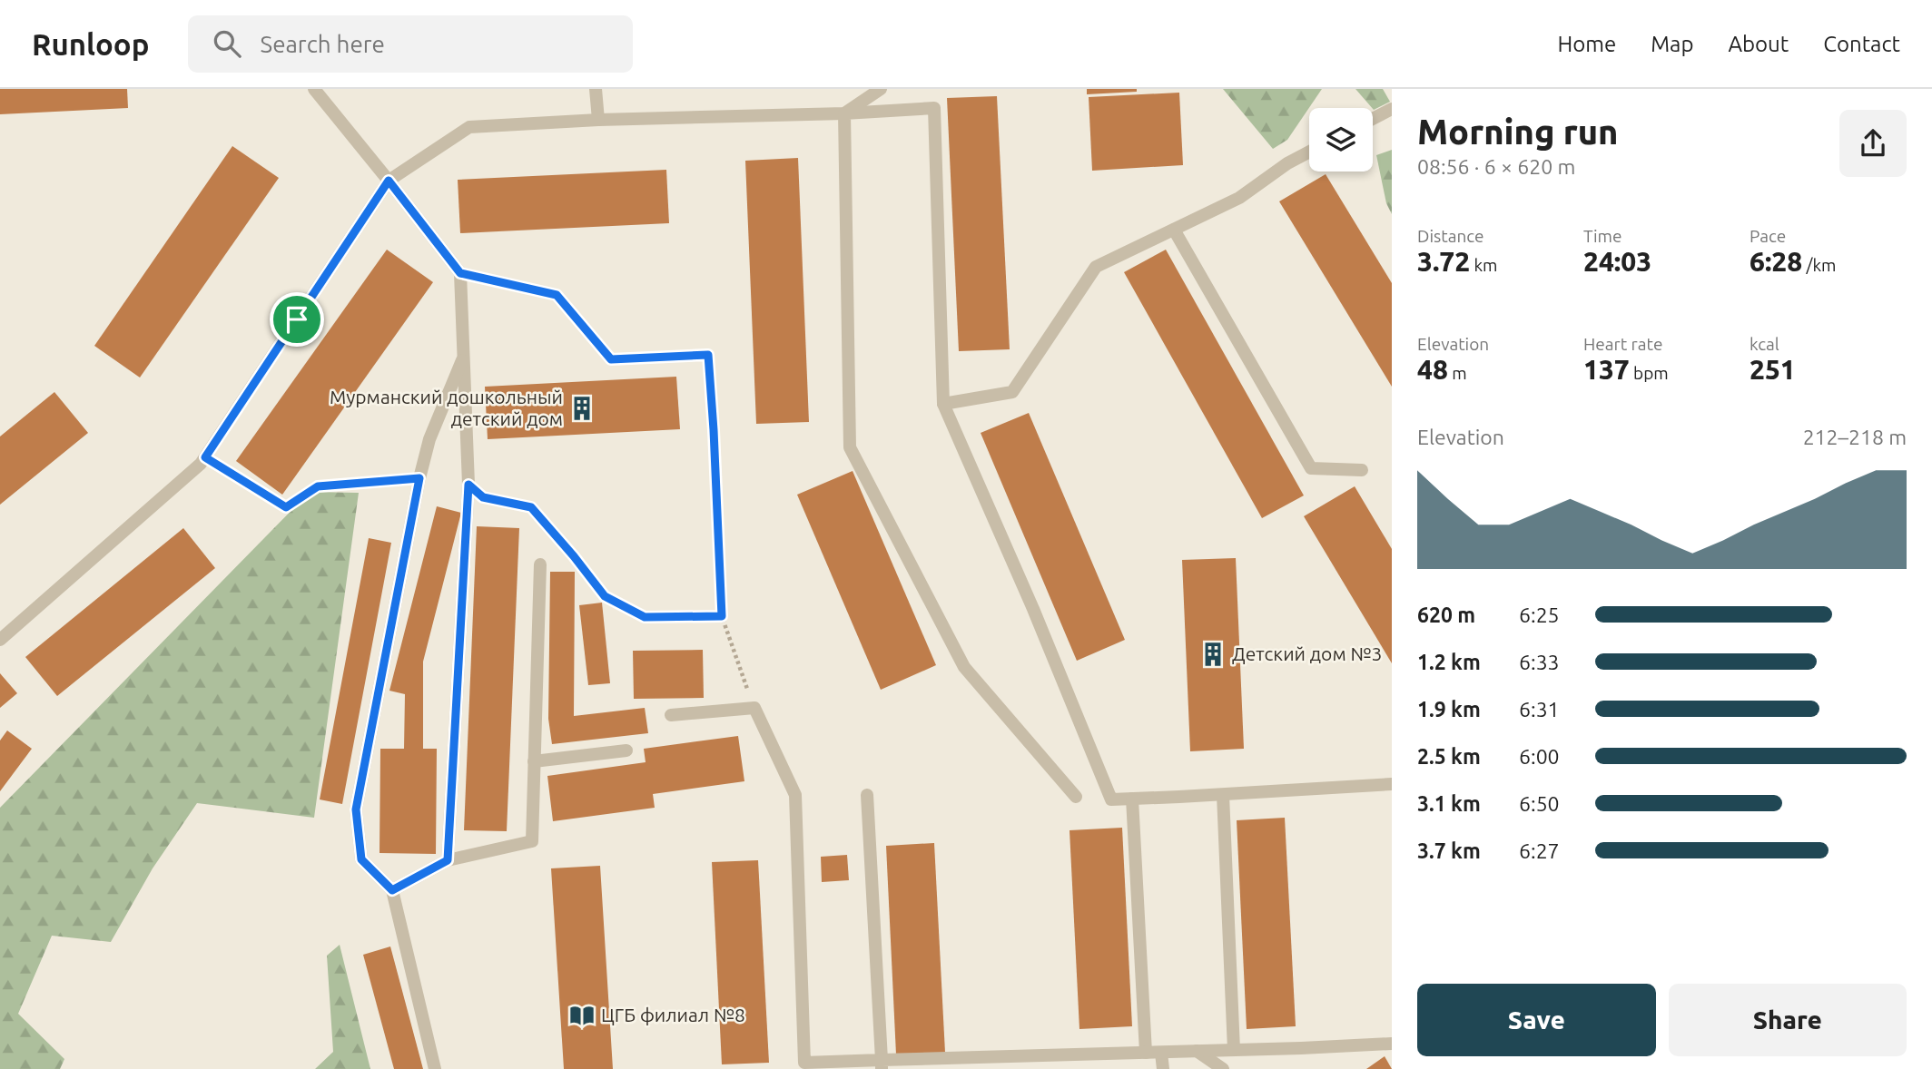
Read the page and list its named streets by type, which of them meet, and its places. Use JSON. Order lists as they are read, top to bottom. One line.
{"places":{"building":["Мурманский дошкольный детский дом","Детский дом №3"],"library":["ЦГБ филиал №8"]},"page":{"header":"Runloop","search":"Search here","nav":["Home","Map","About","Contact"],"heading":["Morning run","08:56 · 6 × 620 m"],"stats":[["Distance","3.72 km"],["Time","24:03"],["Pace","6:28 /km"],["Elevation","48 m"],["Heart rate","137 bpm"],["kcal","251"]],"chart":["Elevation","212–218 m"],"list":[{"name":"620 m","note":"6:25"},{"name":"1.2 km","note":"6:33"},{"name":"1.9 km","note":"6:31"},{"name":"2.5 km","note":"6:00"},{"name":"3.1 km","note":"6:50"},{"name":"3.7 km","note":"6:27"}],"buttons":["Save","Share"]}}
